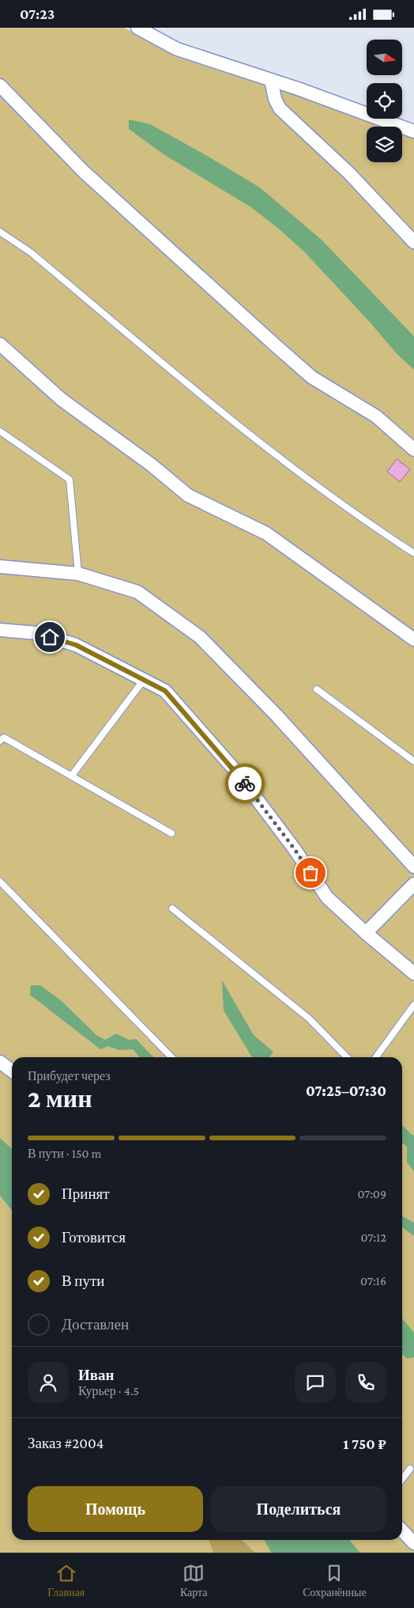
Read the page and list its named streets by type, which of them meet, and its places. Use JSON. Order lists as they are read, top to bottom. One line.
{"north":"right","page":{"status":"07:23","heading":["2 мин","Прибудет через","07:25–07:30"],"panel":["Иван","Курьер · 4.5","Заказ #2004","1 750 ₽"],"bar":"В пути · 150 m","list":[["Принят","07:09"],["Готовится","07:12"],["В пути","07:16"],"Доставлен"],"buttons":["Помощь","Поделиться"],"tabs":["Главная","Карта","Сохранённые"]}}
